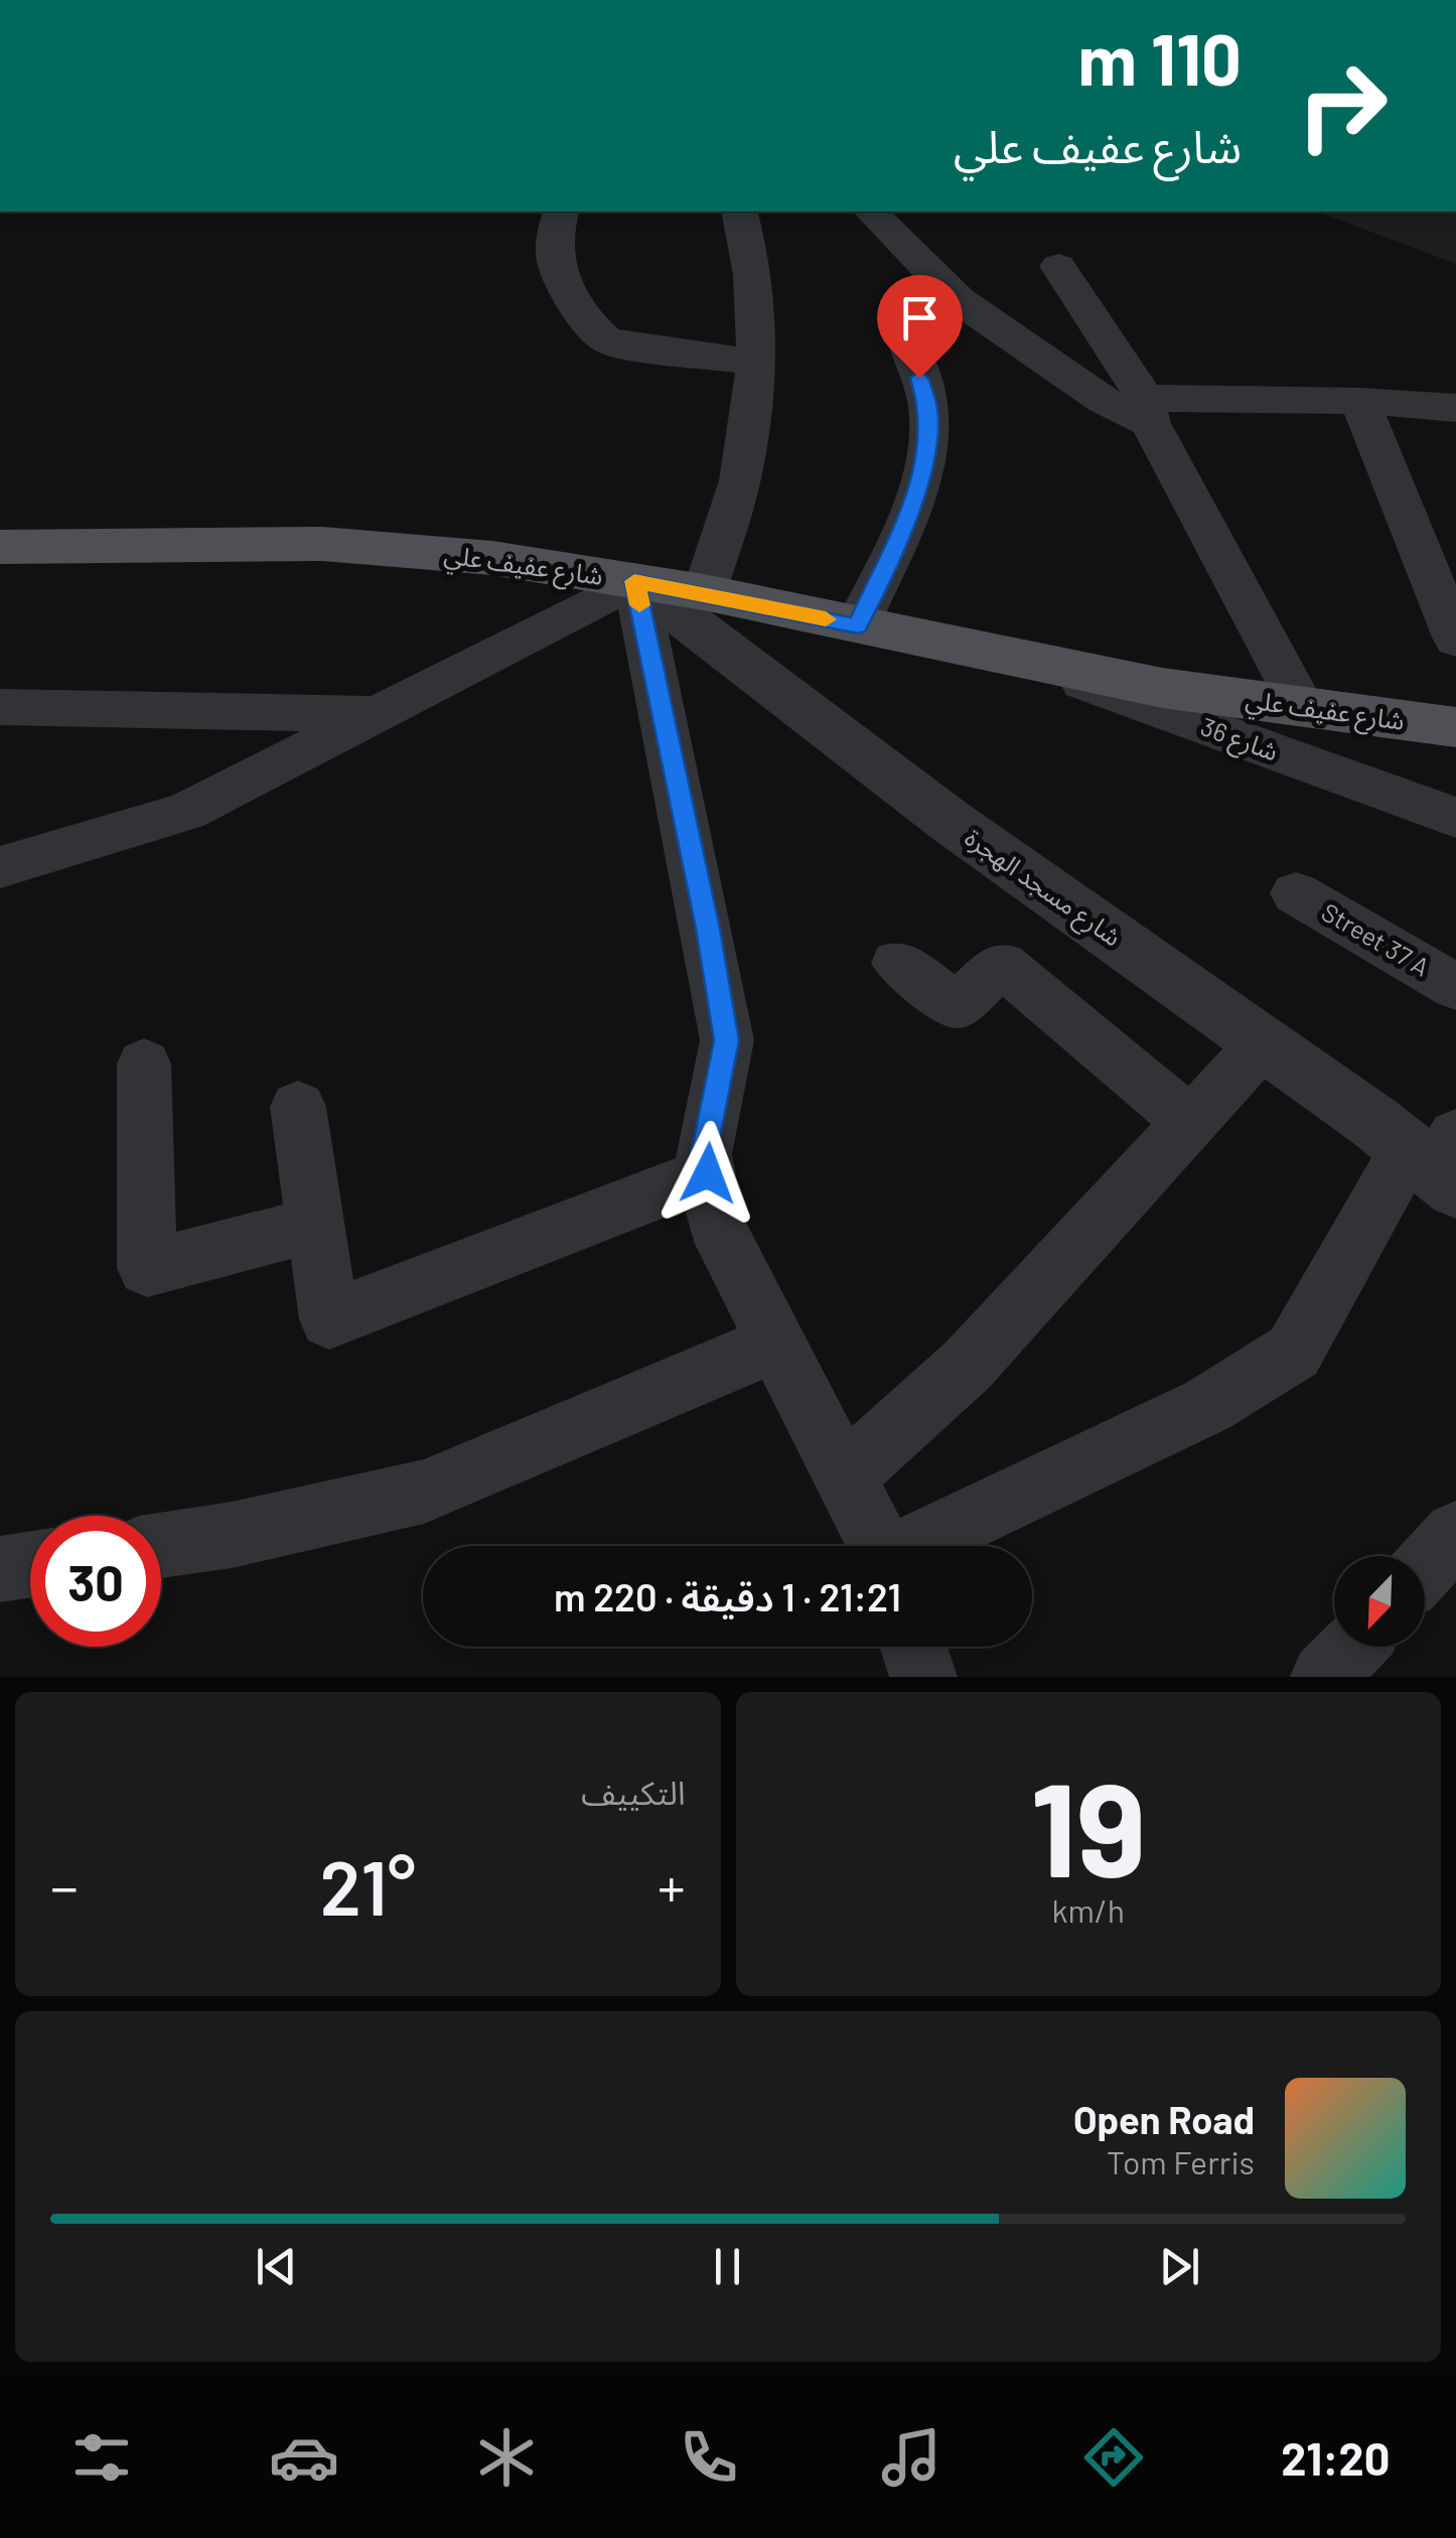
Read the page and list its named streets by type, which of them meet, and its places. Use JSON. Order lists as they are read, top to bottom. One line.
{"streets":{"main road":["شارع عفيف علي"],"street":["شارع 36","شارع مسجد الهجرة","Street 37 A"]},"crossings":[["شارع عفيف علي","شارع 36"],["شارع عفيف علي","شارع مسجد الهجرة"]],"north":"bottom left","page":{"turn":["110 m","شارع عفيف علي"],"limit":"30","trip":"21:21 · 1 دقيقة · 220 m","tile":[["19","km/h"],"التكييف"],"heat":["−","21°","+"],"song":["Open Road","Tom Ferris"],"tabs":"21:20"}}
